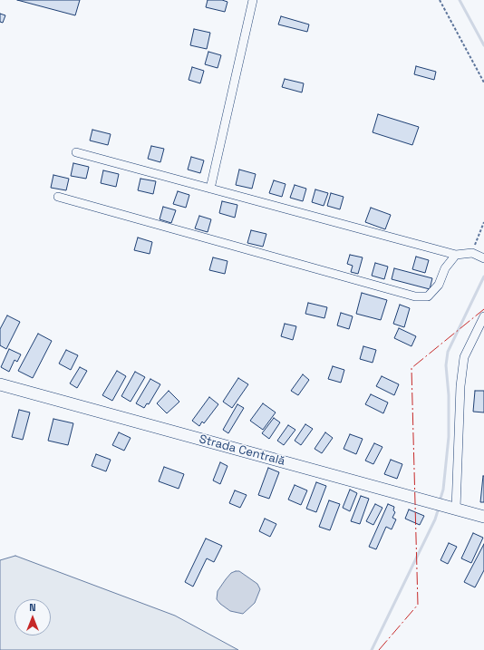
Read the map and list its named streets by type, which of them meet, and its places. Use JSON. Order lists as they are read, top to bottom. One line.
{"streets":{"main road":["Strada Centrală"]},"north":"top"}
